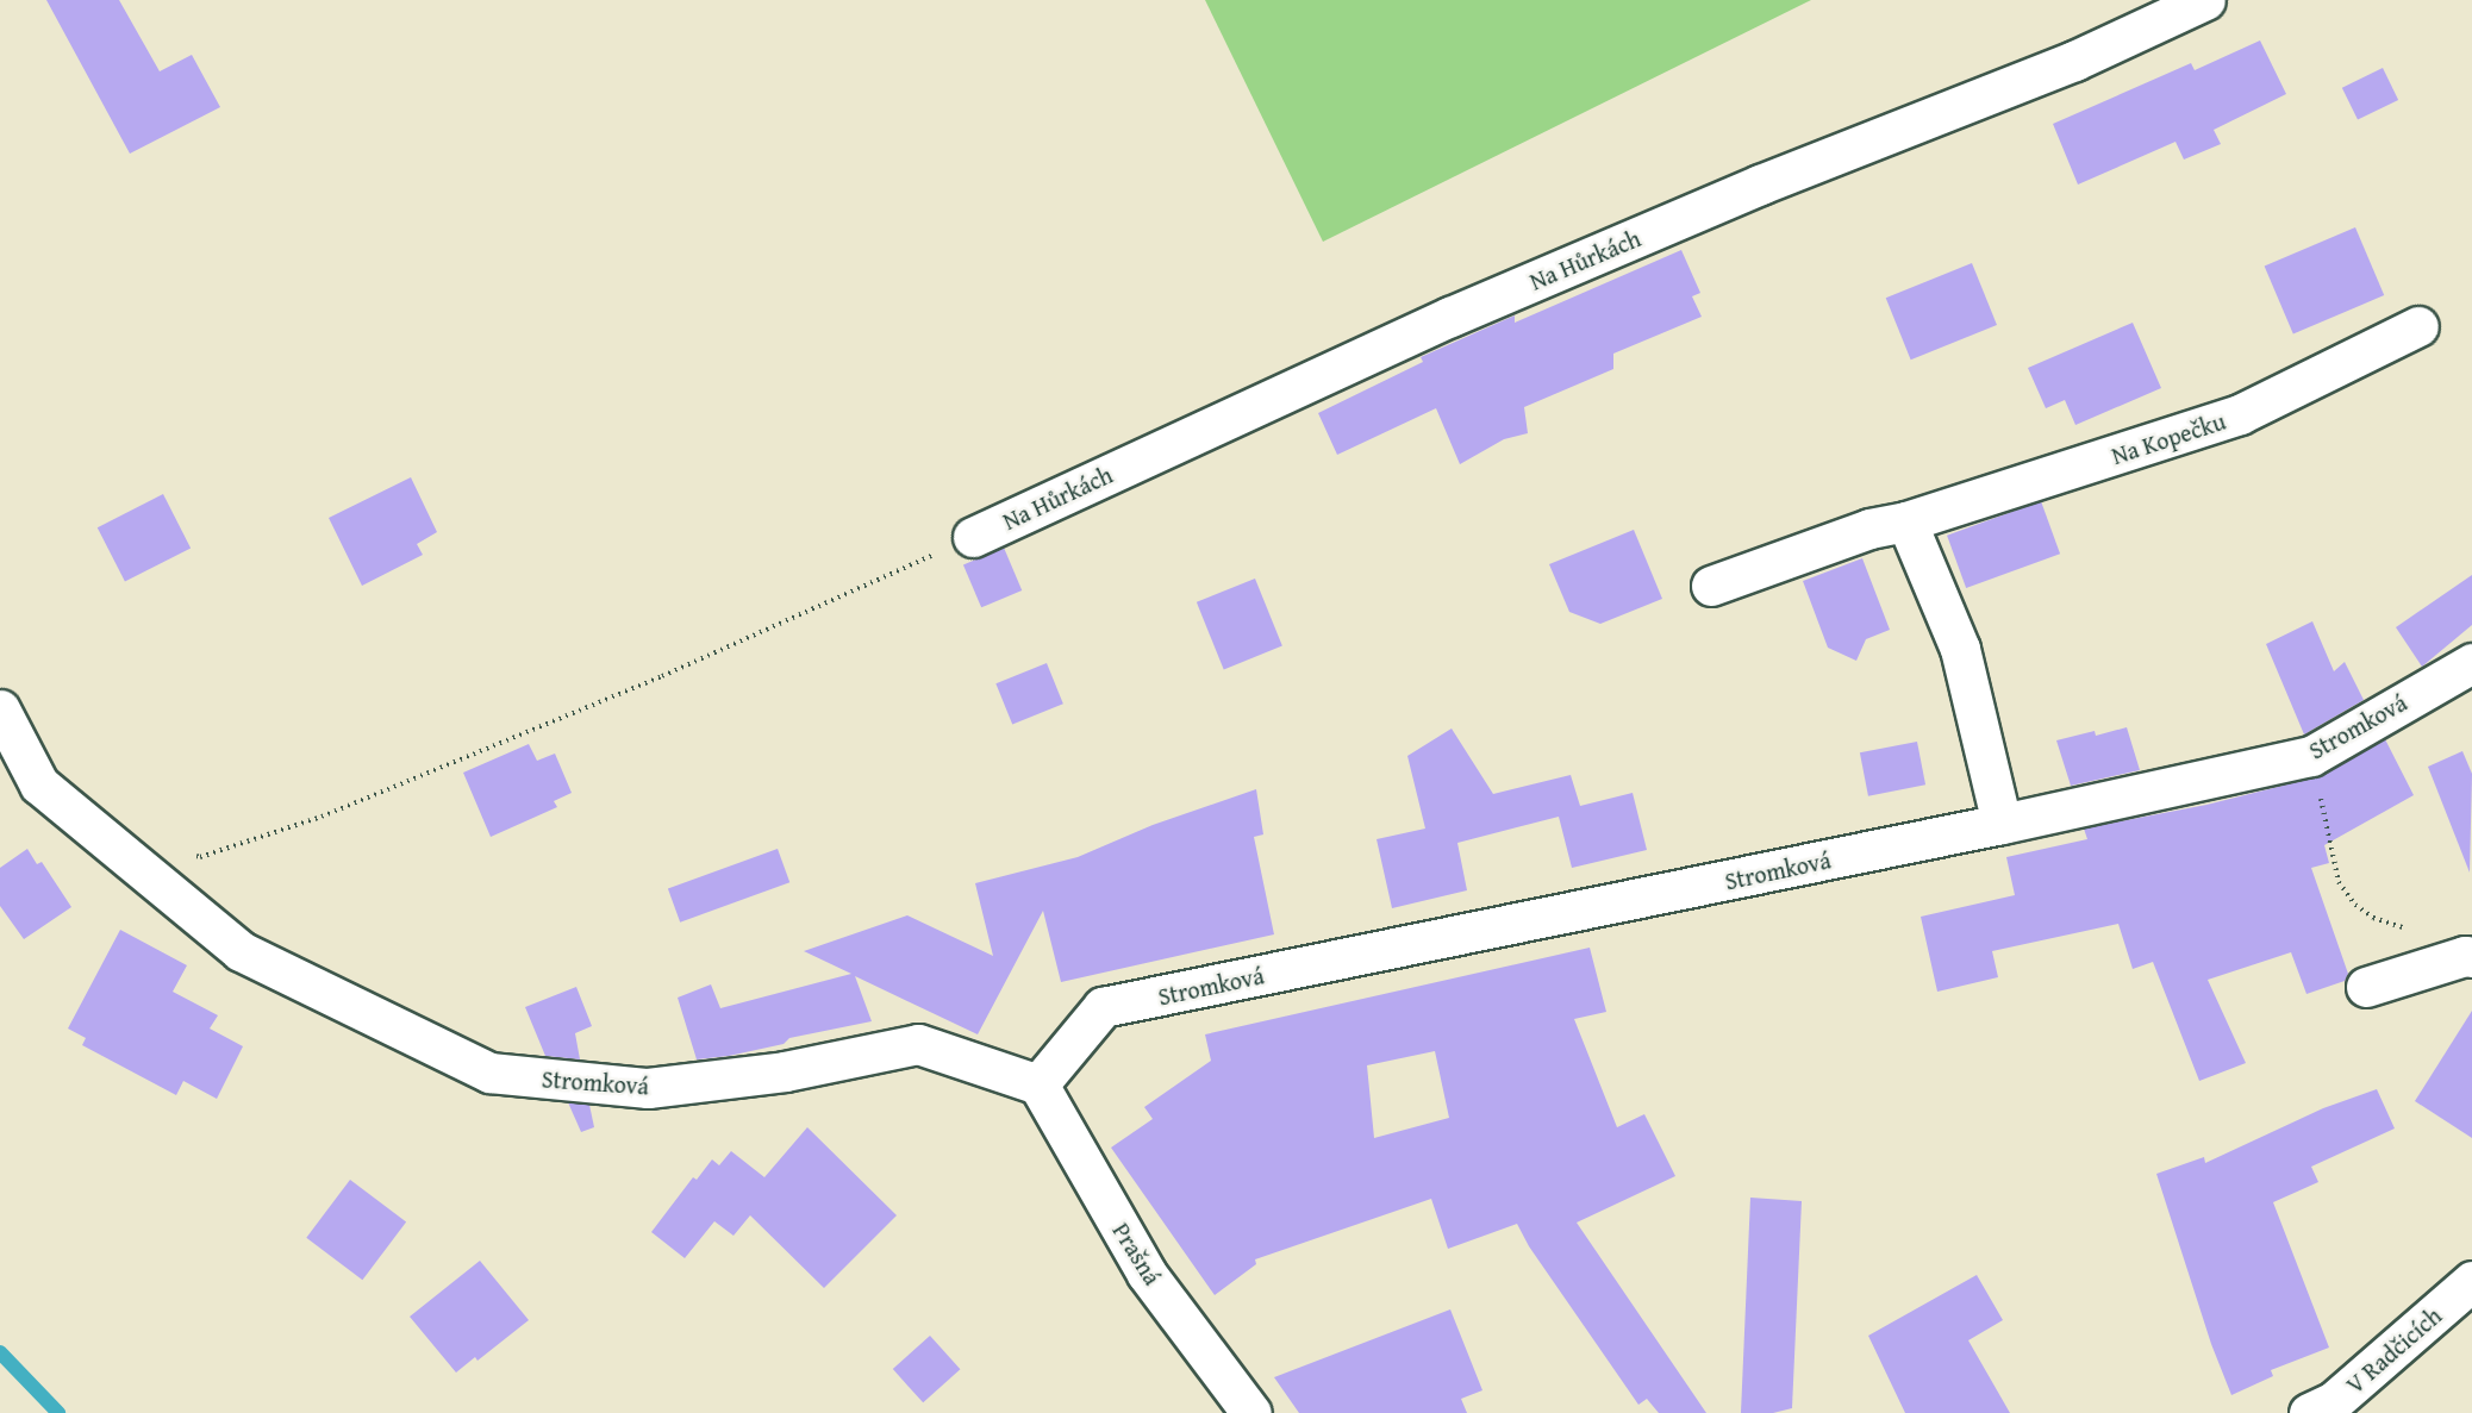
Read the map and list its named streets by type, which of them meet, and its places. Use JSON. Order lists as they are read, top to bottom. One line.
{"streets":{"street":["Na Hůrkách","Na Kopečku","Stromková","Prašná","V Radčicích"]},"crossings":[["Stromková","Prašná"]]}
